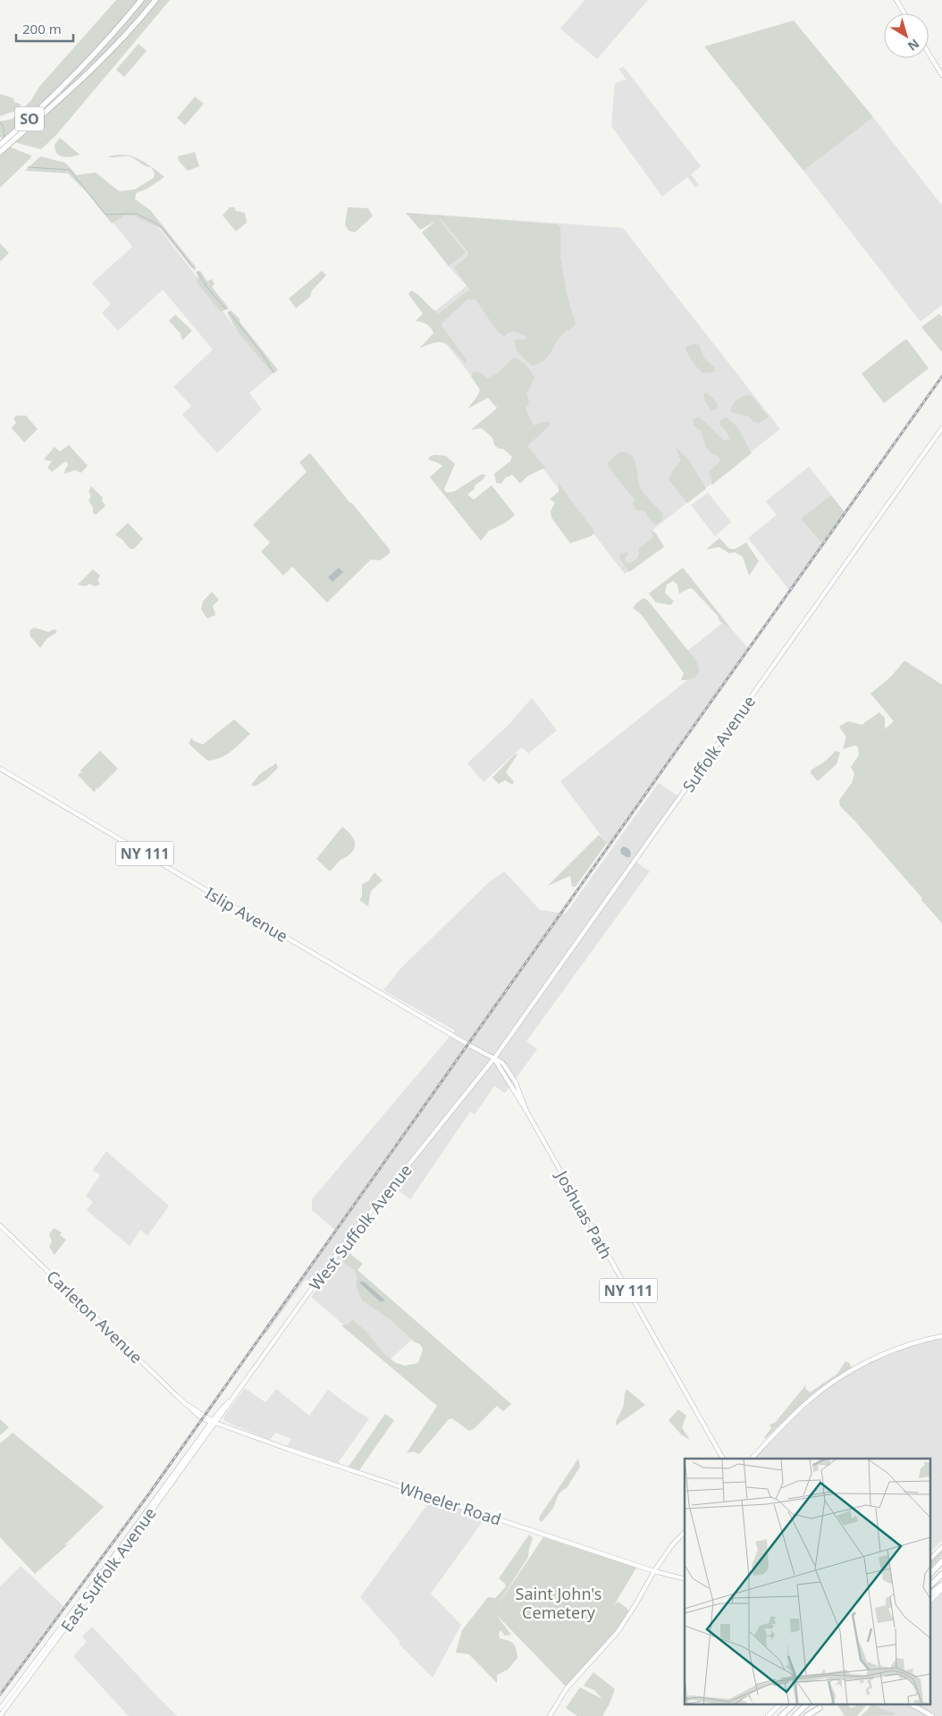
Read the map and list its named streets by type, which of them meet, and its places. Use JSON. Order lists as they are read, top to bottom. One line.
{"streets":{"highway":["SO"],"main road":["Suffolk Avenue","NY 111","Islip Avenue","Joshuas Path","West Suffolk Avenue","Carleton Avenue","Wheeler Road","East Suffolk Avenue"]},"crossings":[["Suffolk Avenue","Islip Avenue"],["Suffolk Avenue","Joshuas Path"],["Suffolk Avenue","West Suffolk Avenue"],["Islip Avenue","Joshuas Path"],["Islip Avenue","West Suffolk Avenue"],["Joshuas Path","West Suffolk Avenue"],["West Suffolk Avenue","Wheeler Road"],["West Suffolk Avenue","East Suffolk Avenue"],["Carleton Avenue","Wheeler Road"],["Wheeler Road","East Suffolk Avenue"]],"parks":["Saint John's Cemetery"],"scale_bar":"200 m","north":"bottom right"}
